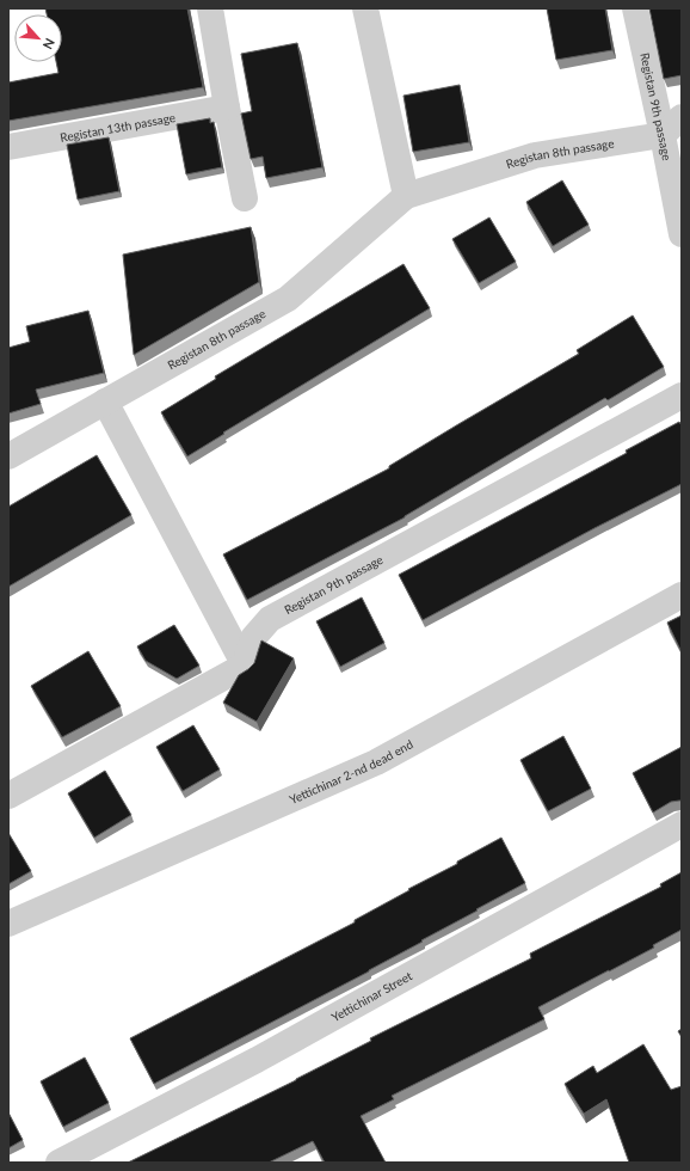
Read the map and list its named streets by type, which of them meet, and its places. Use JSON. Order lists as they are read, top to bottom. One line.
{"streets":{"street":["Registan 9th passage","Registan 13th passage","Registan 8th passage","Yettichinаr 2-nd dead end","Yettichinаr Street"]},"crossings":[["Registan 9th passage","Registan 8th passage"]],"north":"bottom right"}
